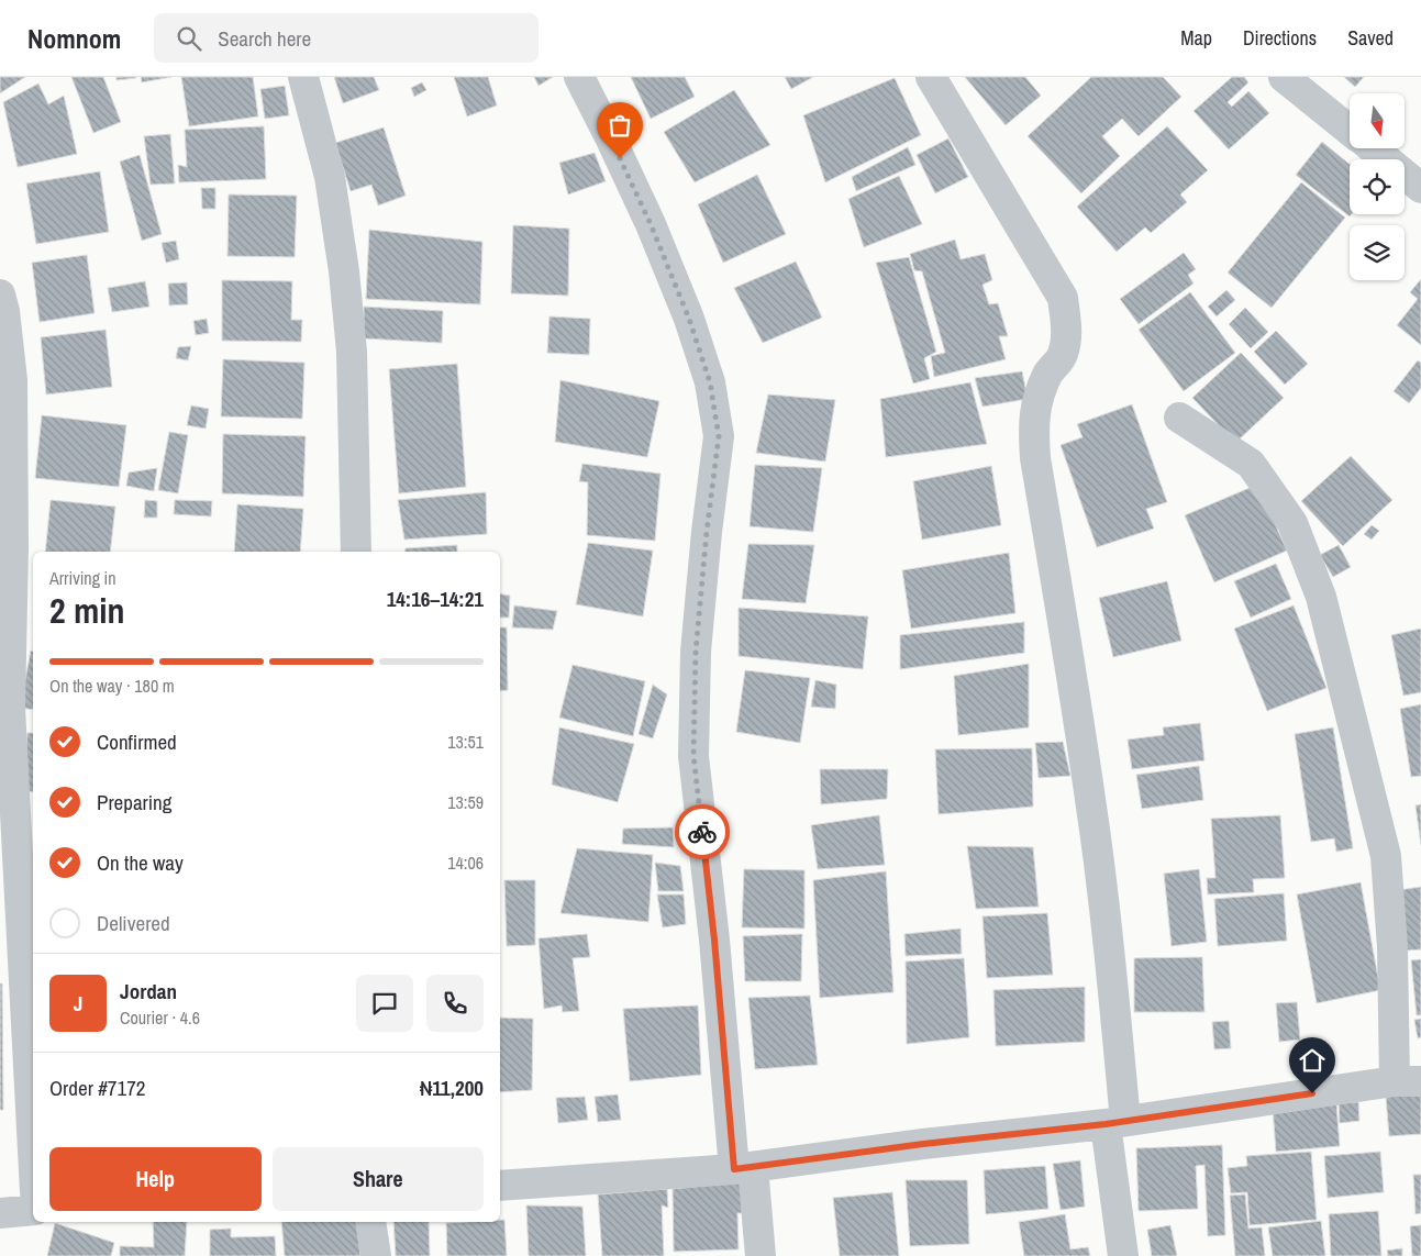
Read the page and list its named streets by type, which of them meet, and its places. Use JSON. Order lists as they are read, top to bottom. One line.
{"north":"bottom","page":{"header":"Nomnom","search":"Search here","nav":["Map","Directions","Saved"],"heading":["2 min","Arriving in","14:16–14:21"],"panel":["Jordan","Courier · 4.6","Order #7172","₦11,200"],"bar":"On the way · 180 m","list":[["Confirmed","13:51"],["Preparing","13:59"],["On the way","14:06"],"Delivered"],"round":"J","buttons":["Help","Share"]}}
